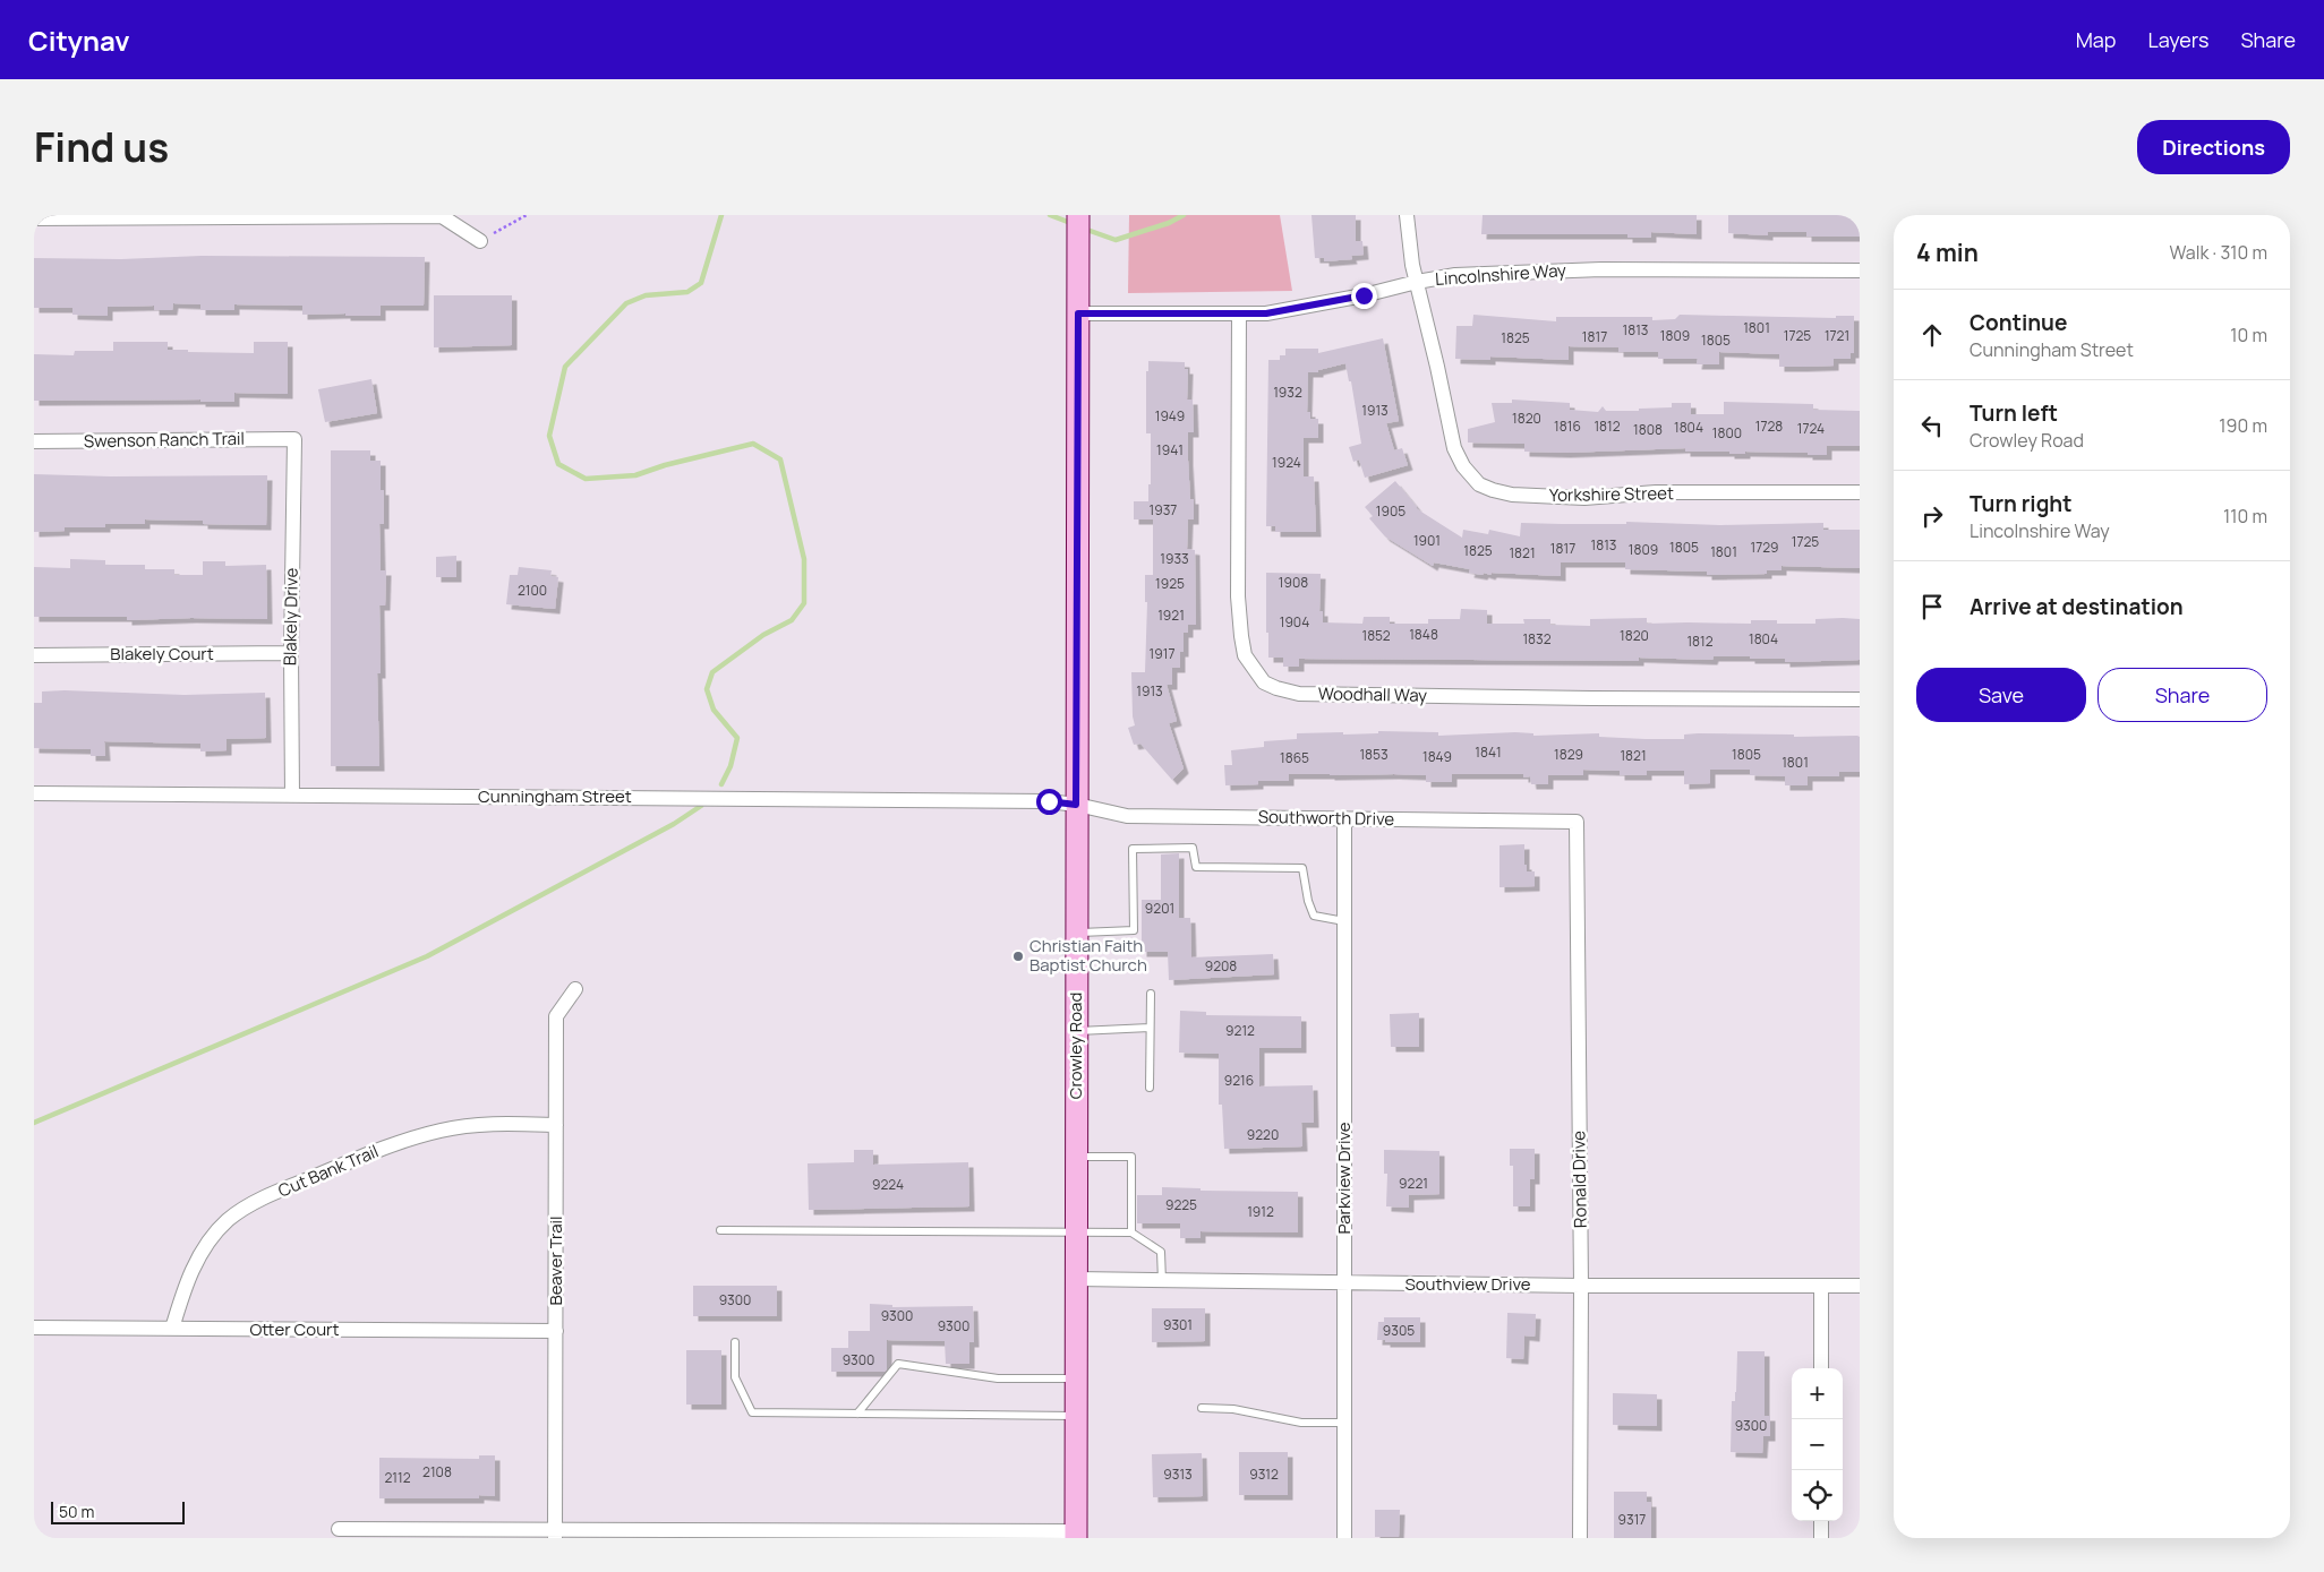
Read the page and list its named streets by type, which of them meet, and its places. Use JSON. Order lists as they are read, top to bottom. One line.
{"streets":{"main road":["Crowley Road"],"street":["Lincolnshire Way","Swenson Ranch Trail","Yorkshire Street","Blakely Drive","Blakely Court","Woodhall Way","Cunningham Street","Southworth Drive","Cut Bank Trail","Parkview Drive","Ronald Drive","Beaver Trail","Southview Drive","Otter Court"]},"crossings":[["Lincolnshire Way","Yorkshire Street"],["Lincolnshire Way","Woodhall Way"],["Lincolnshire Way","Crowley Road"],["Swenson Ranch Trail","Blakely Drive"],["Blakely Drive","Blakely Court"],["Blakely Drive","Cunningham Street"],["Cunningham Street","Southworth Drive"],["Cunningham Street","Crowley Road"],["Southworth Drive","Crowley Road"],["Southworth Drive","Parkview Drive"],["Southworth Drive","Ronald Drive"],["Crowley Road","Southview Drive"],["Cut Bank Trail","Beaver Trail"],["Cut Bank Trail","Otter Court"],["Parkview Drive","Southview Drive"],["Ronald Drive","Southview Drive"],["Beaver Trail","Otter Court"]],"places":["Christian Faith Baptist Church"],"house_numbers":["1801","1813","1809","1725","1721","1817","1825","1805","1932","1913","1949","1820","1816","1812","1728","1804","1724","1808","1800","1941","1924","1937","1905","1901","1725","1813","1805","1729","1817","1809","1825","1801","1821","1933","1908","1925","2100","1921","1904","1848","1852","1820","1832","1804","1812","1917","1913","1841","1853","1829","1805","1821","1849","1865","1801","9201","9208","9212","9216","9220","9221","9224","9225","1912","9300","9300","9301","9300","9305","9300","9300","2108","9313","9312","2112","9317"],"scale_bar":"50 m","page":{"header":"Citynav","nav":["Map","Layers","Share"],"title":"Find us","buttons":["Directions",["Save","Share"]],"heading":["4 min","Walk · 310 m"],"list":[["Continue","Cunningham Street","10 m"],["Turn left","Crowley Road","190 m"],["Turn right","Lincolnshire Way","110 m"],"Arrive at destination"],"map_buttons":["+","−"],"scale":"50 m"}}
